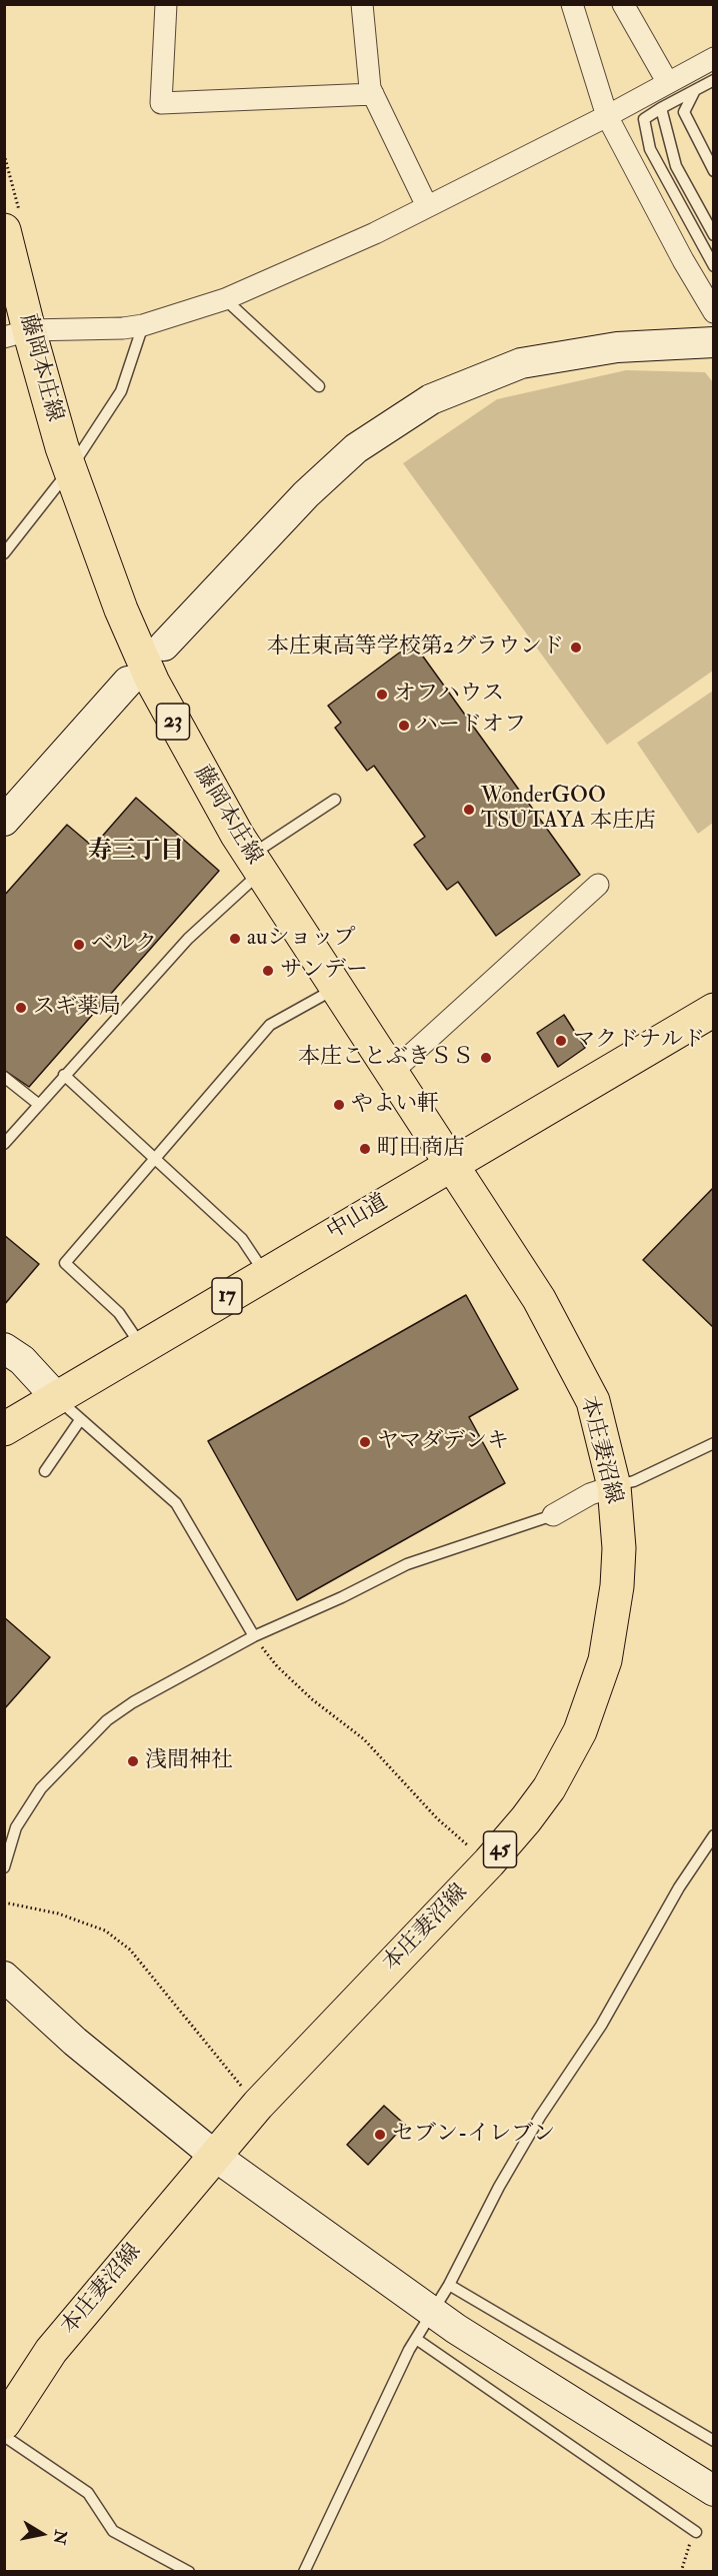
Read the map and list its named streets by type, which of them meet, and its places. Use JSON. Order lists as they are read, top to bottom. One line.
{"streets":{"main road":["藤岡本庄線","23","中山道","17","本庄妻沼線","45"]},"crossings":[["藤岡本庄線","中山道"],["藤岡本庄線","本庄妻沼線"],["中山道","本庄妻沼線"]],"districts":["寿三丁目"],"places":["本庄東高等学校第2グラウンド","オフハウス","ハードオフ","WonderGOO TSUTAYA 本庄店","auショップ","ベルク","サンデー","スギ薬局","マクドナルド","本庄ことぶきＳＳ","やよい軒","町田商店","ヤマダデンキ","浅間神社","セブン-イレブン"],"north":"right"}
